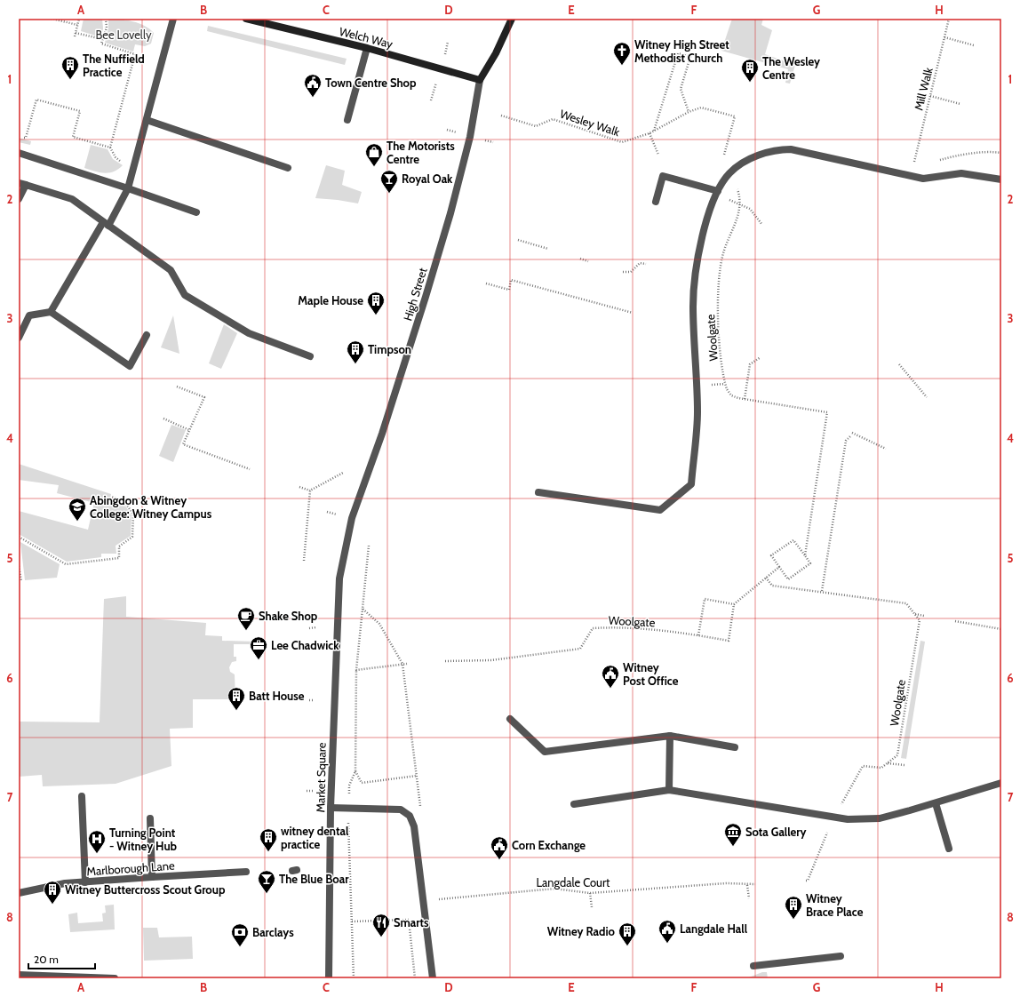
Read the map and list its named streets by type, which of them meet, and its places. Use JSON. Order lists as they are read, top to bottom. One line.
{"streets":{"street":["Welch Way","High Street","Market Square","Marlborough Lane"],"path":["Mill Walk","Wesley Walk","Woolgate","Langdale Court"]},"crossings":[["Welch Way","High Street"],["High Street","Market Square"]],"parks":["Bee Lovelly"],"places":{"church":["Witney High Street Methodist Church"],"building":["The Nuffield Practice","The Wesley Centre","Maple House","Timpson","Batt House","witney dental practice","Witney Buttercross Scout Group","Witney Brace Place","Witney Radio"],"public building":["Town Centre Shop","Witney Post Office","Corn Exchange","Langdale Hall"],"shop":["The Motorists Centre"],"bar":["Royal Oak","The Blue Boar"],"school or university":["Abingdon & Witney College: Witney Campus"],"cafe":["Shake Shop"],"office":["Lee Chadwick"],"museum":["Sota Gallery"],"hospital":["Turning Point - Witney Hub"],"restaurant":["Smarts"],"bank":["Barclays"]},"scale_bar":"20 m","grid":{"columns":["A","B","C","D","E","F","G","H"],"rows":["1","2","3","4","5","6","7","8"]}}
